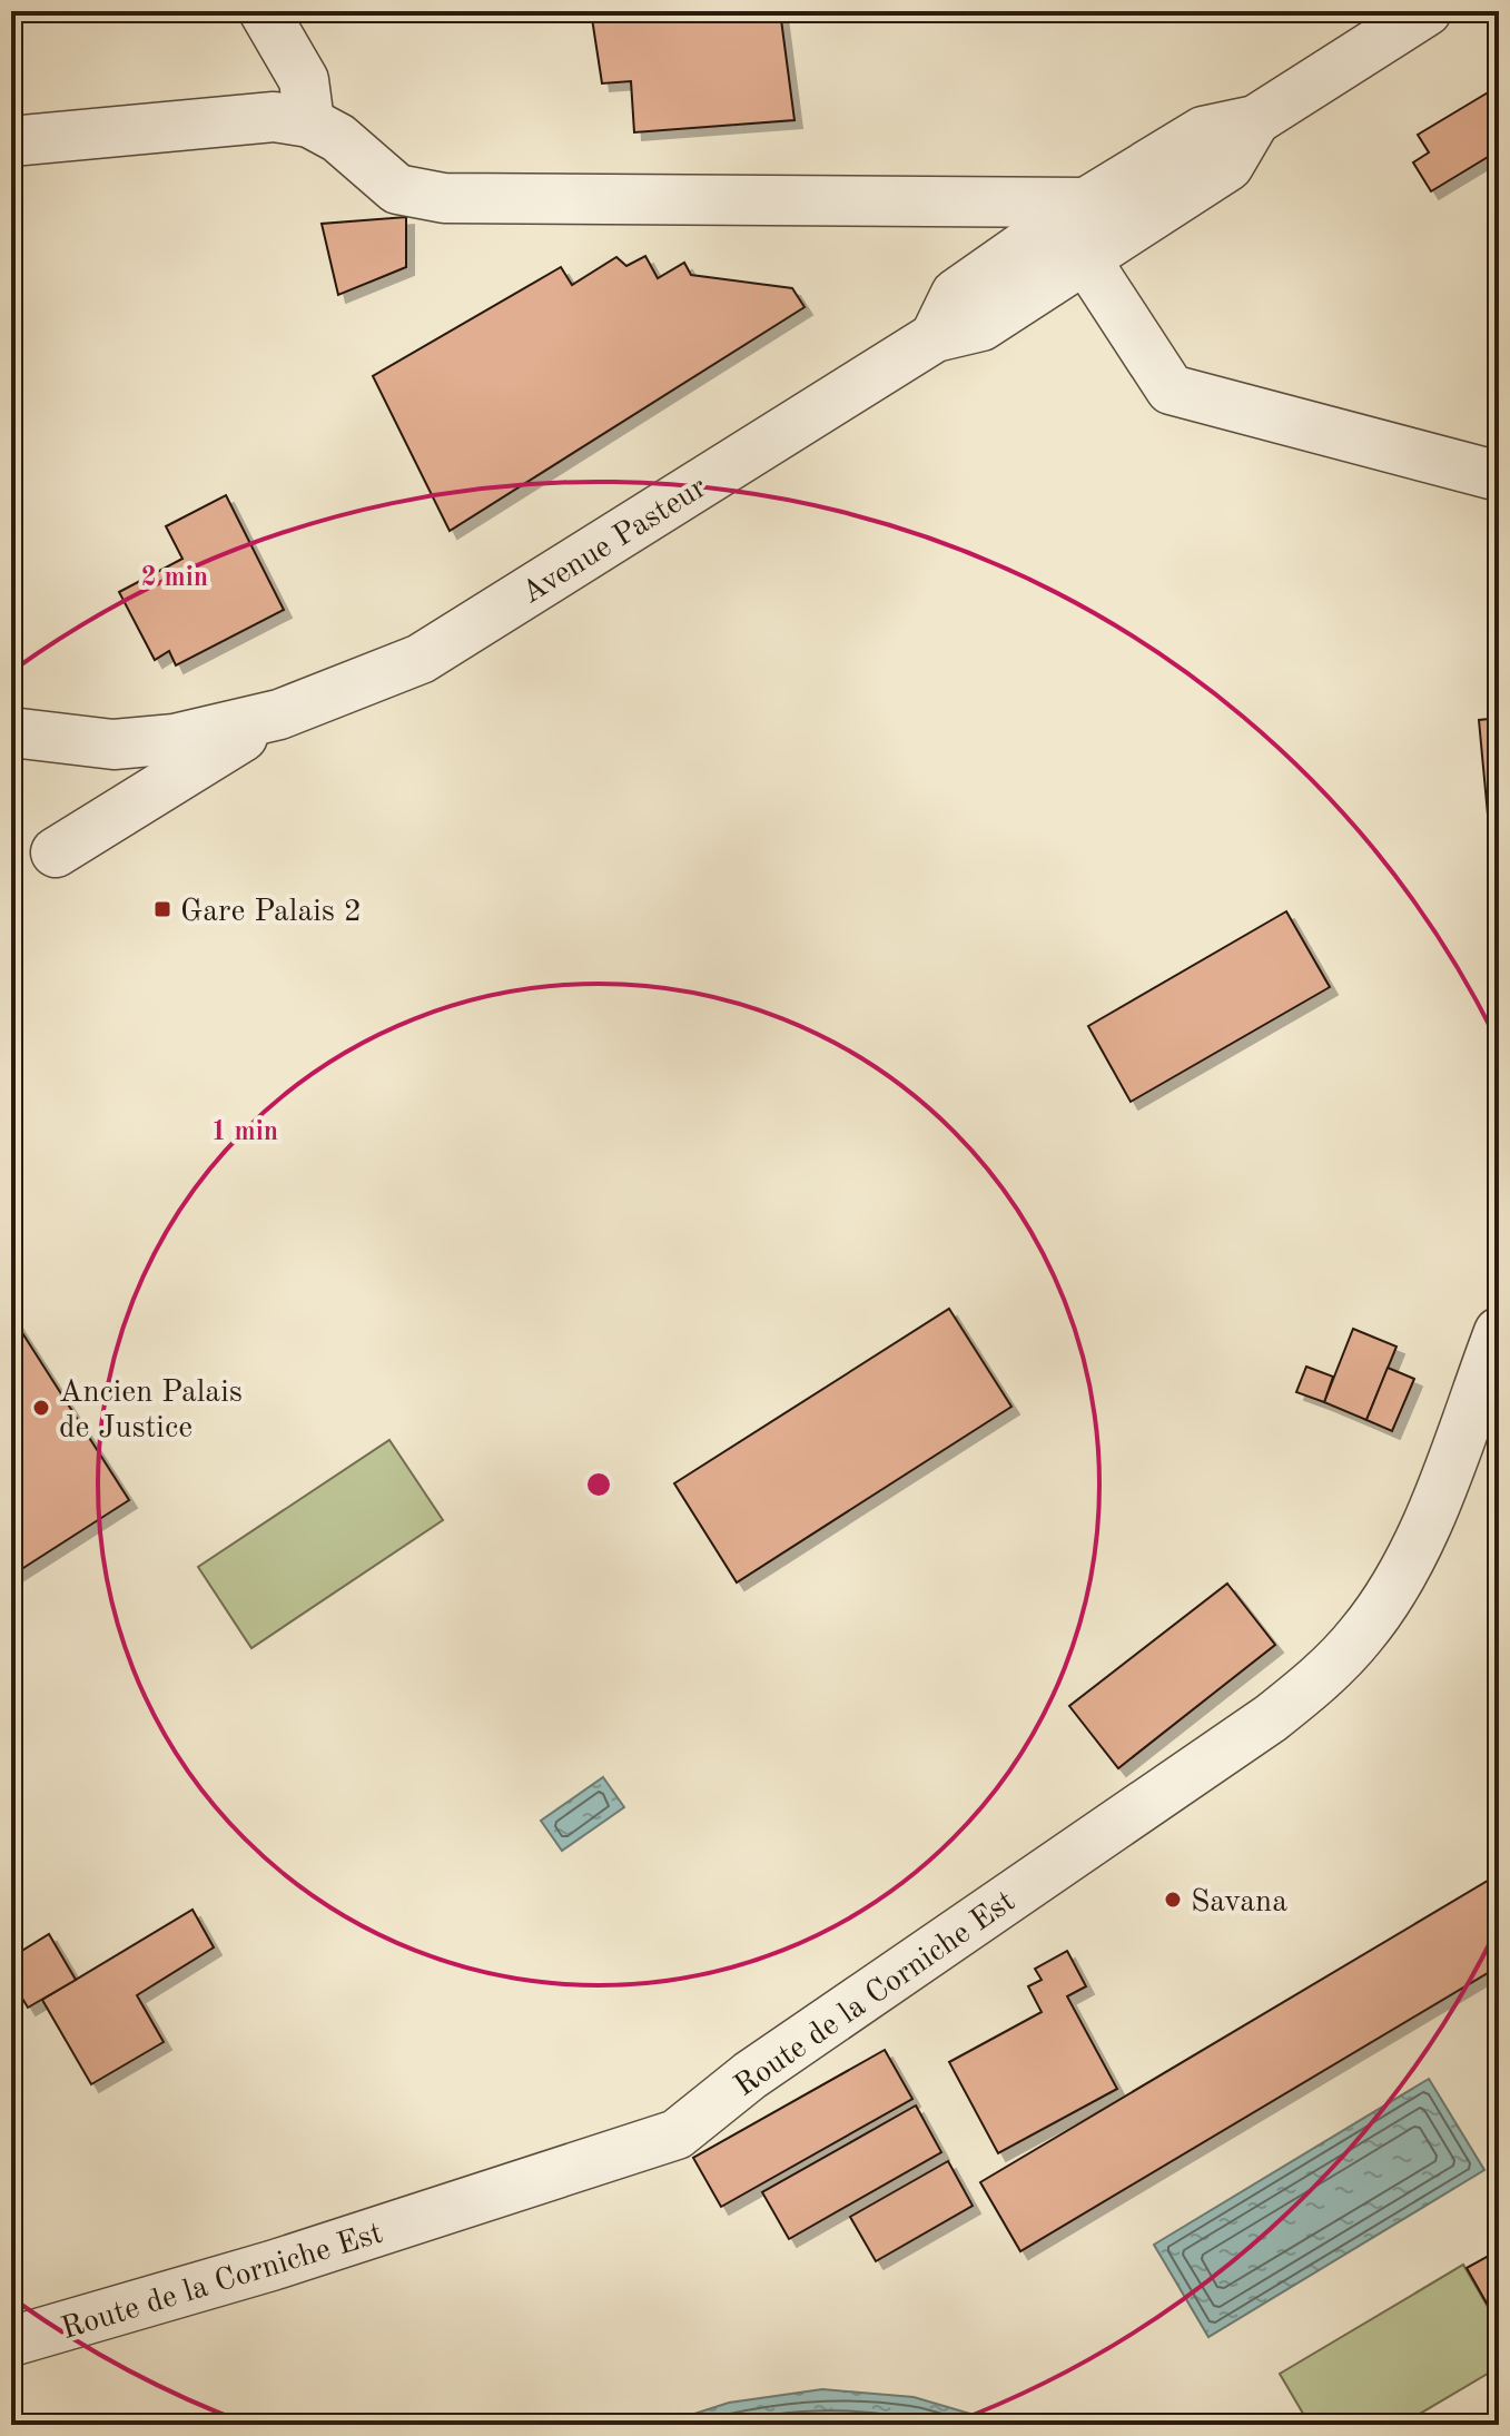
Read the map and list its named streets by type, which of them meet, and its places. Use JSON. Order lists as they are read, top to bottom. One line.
{"streets":{"street":["Avenue Pasteur","Route de la Corniche Est"]},"places":{"transit":["Gare Palais 2"],"other":["Ancien Palais de Justice","Savana"]},"rings":["2 min","1 min"]}
